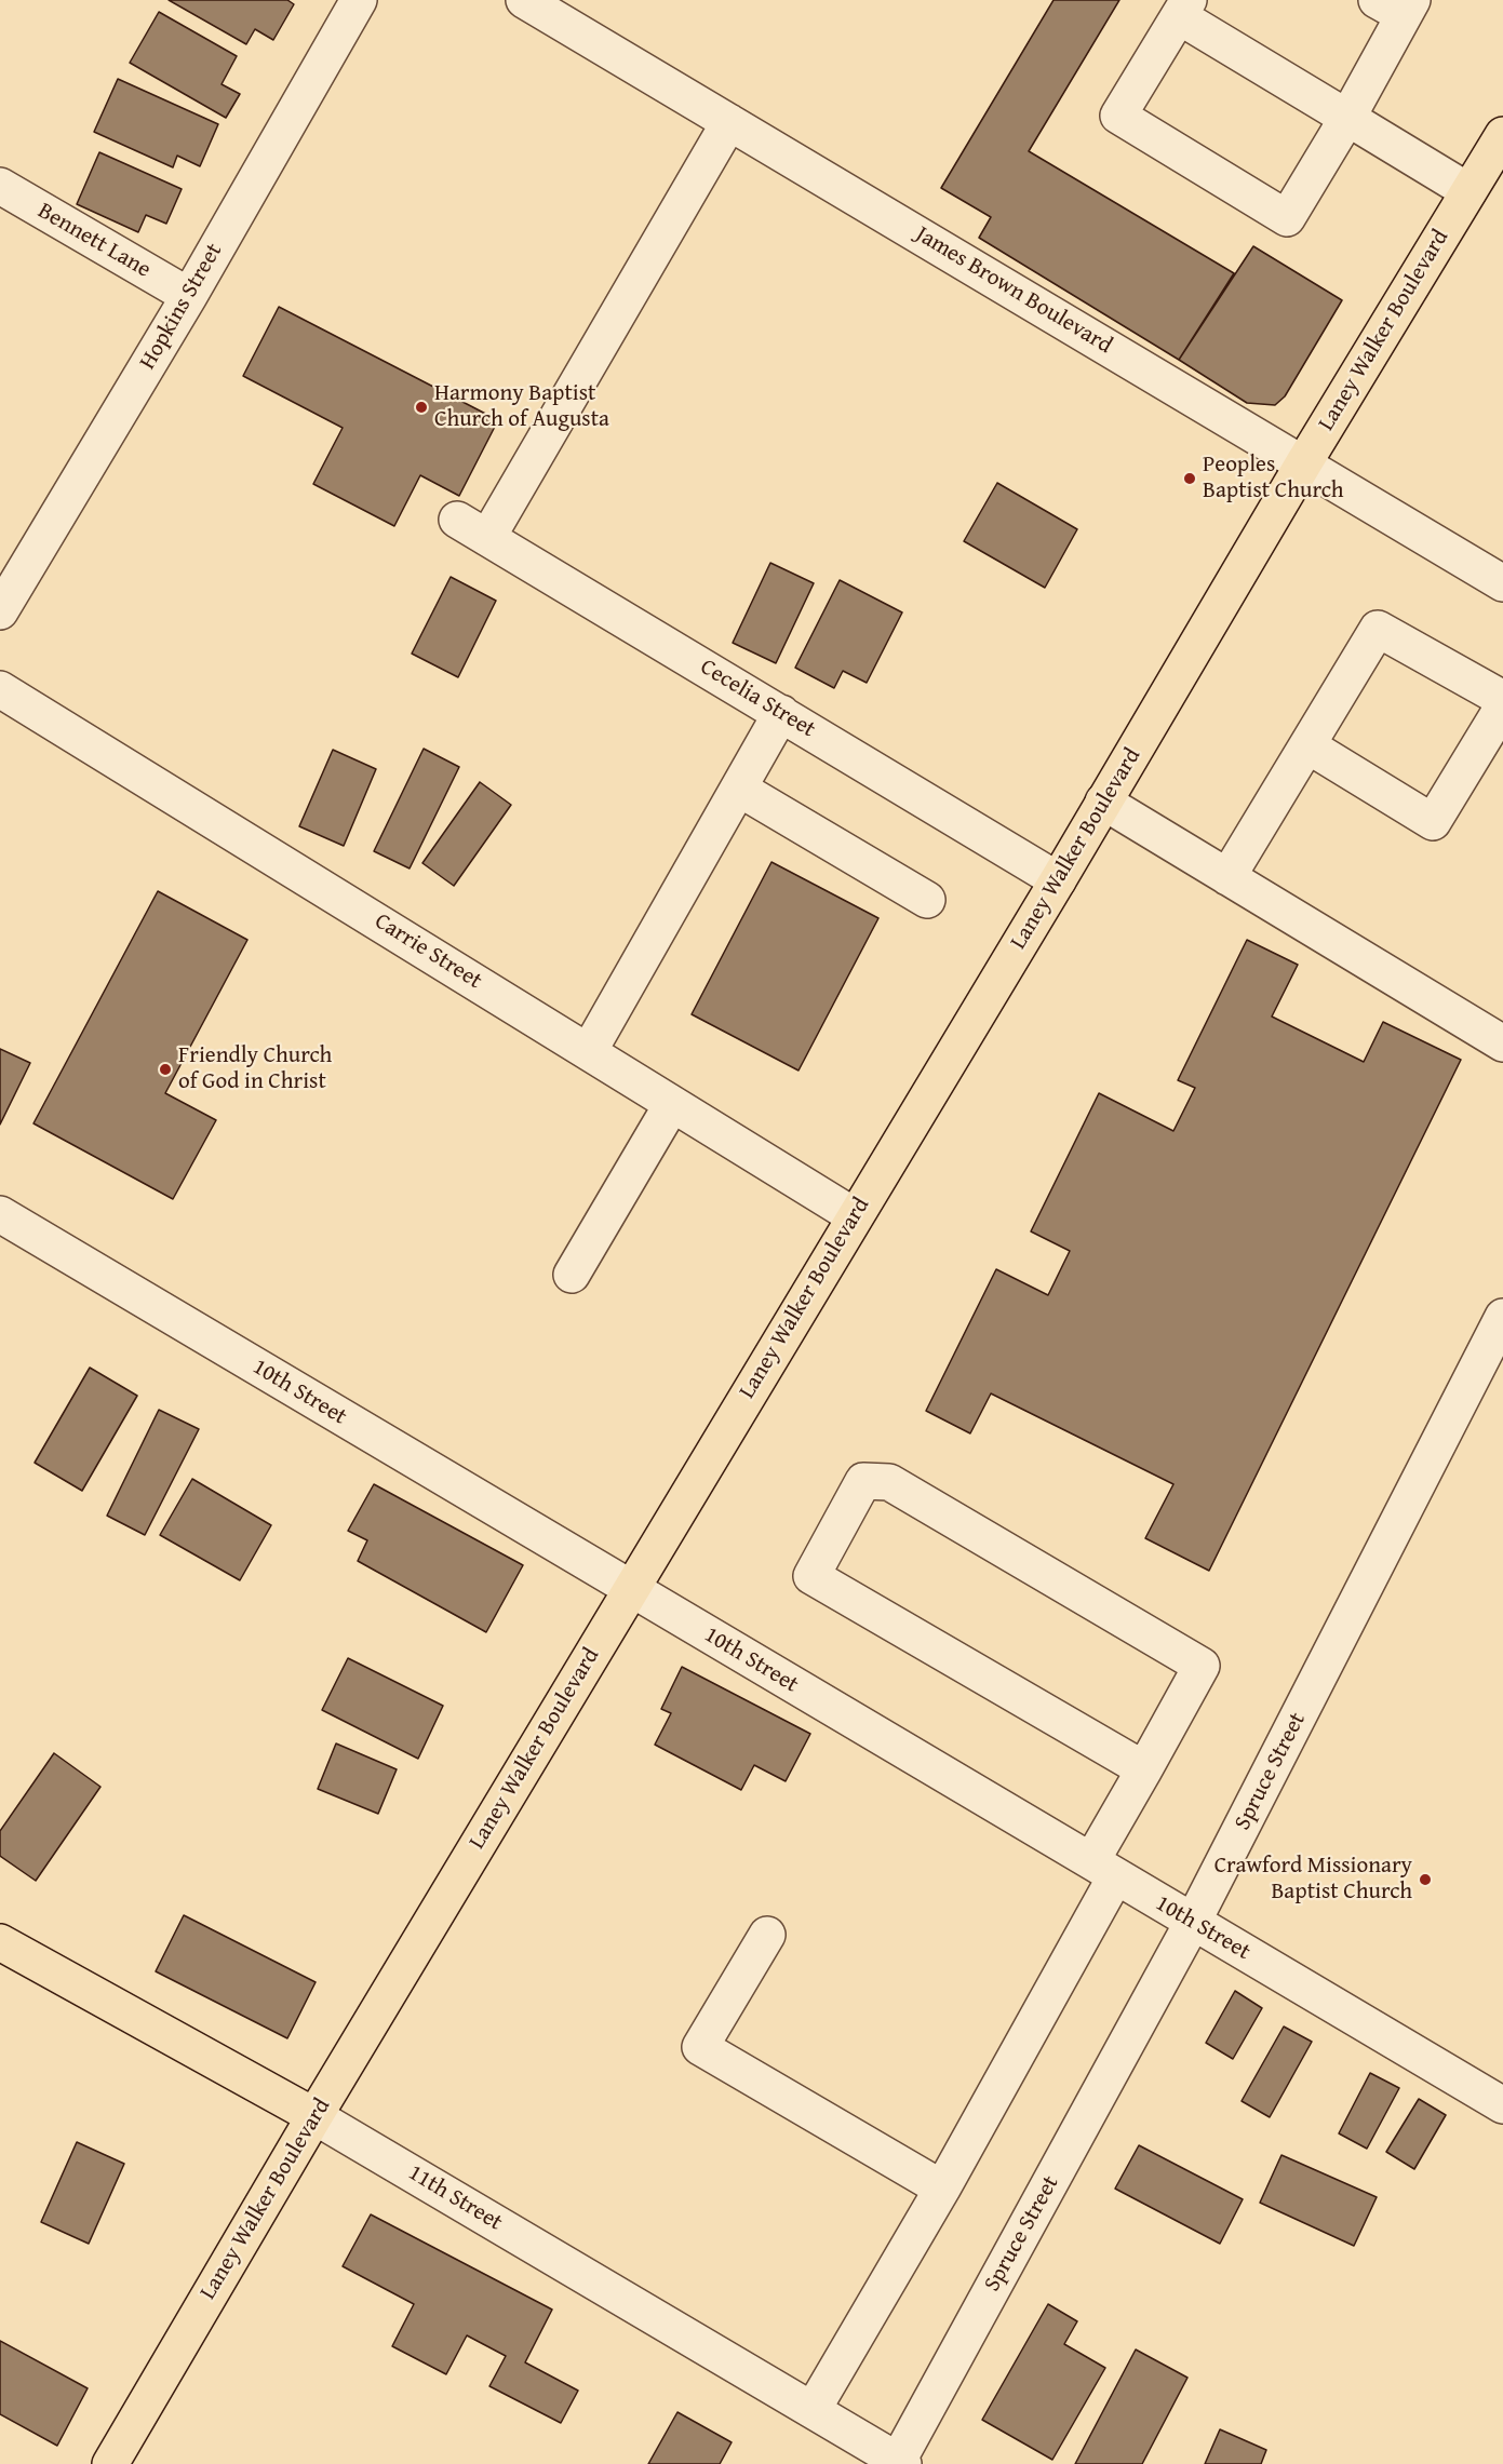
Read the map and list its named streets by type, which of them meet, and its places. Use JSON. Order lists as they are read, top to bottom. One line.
{"streets":{"main road":["Laney Walker Boulevard","11th Street"],"street":["Bennett Lane","James Brown Boulevard","Hopkins Street","Cecelia Street","Carrie Street","10th Street","Spruce Street"]},"crossings":[["Bennett Lane","Hopkins Street"],["James Brown Boulevard","Laney Walker Boulevard"],["Laney Walker Boulevard","Cecelia Street"],["Laney Walker Boulevard","Carrie Street"],["Laney Walker Boulevard","10th Street"],["Laney Walker Boulevard","11th Street"],["10th Street","Spruce Street"],["Spruce Street","11th Street"]],"places":["Harmony Baptist Church of Augusta","Peoples Baptist Church","Friendly Church of God in Christ","Crawford Missionary Baptist Church"]}
